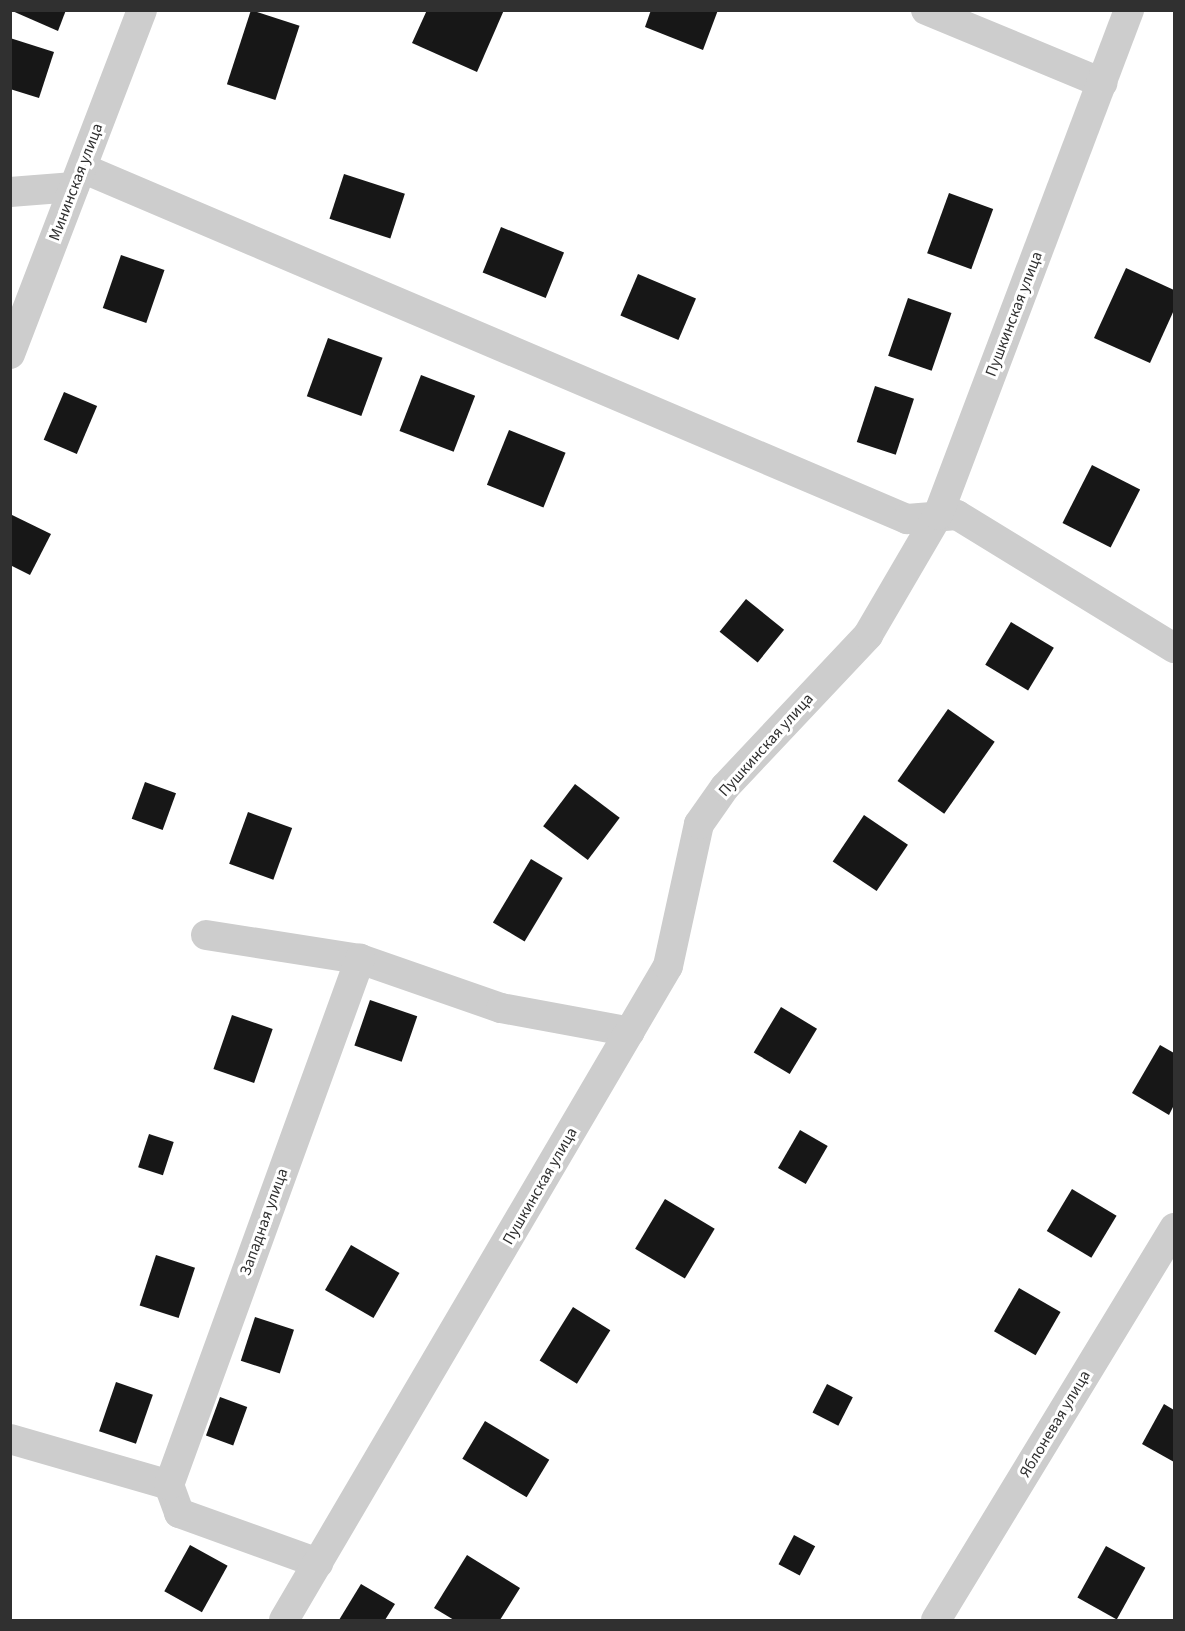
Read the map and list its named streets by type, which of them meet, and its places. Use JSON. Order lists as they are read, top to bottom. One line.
{"streets":{"street":["Мининская улица","Пушкинская улица","Западная улица","Яблоневая улица"]}}
